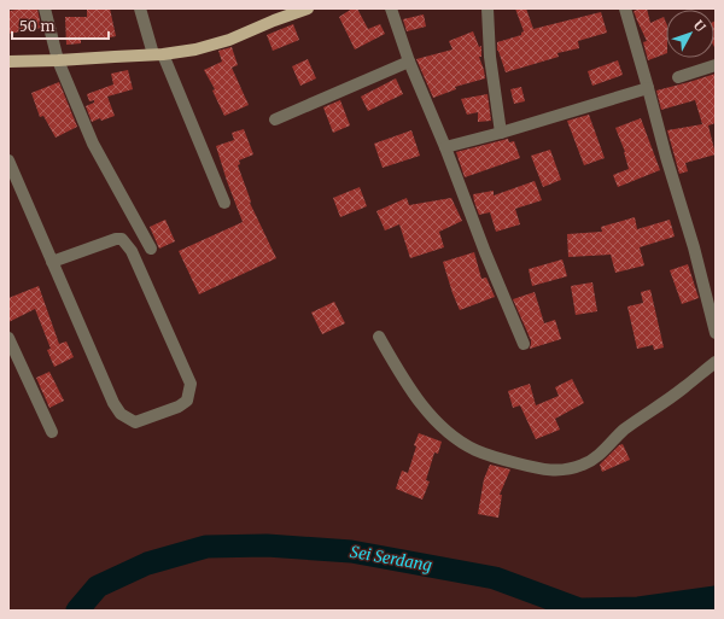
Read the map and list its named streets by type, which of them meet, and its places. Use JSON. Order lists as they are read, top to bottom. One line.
{"water":["Sei Serdang"],"scale_bar":"50 m","north":"top right"}
